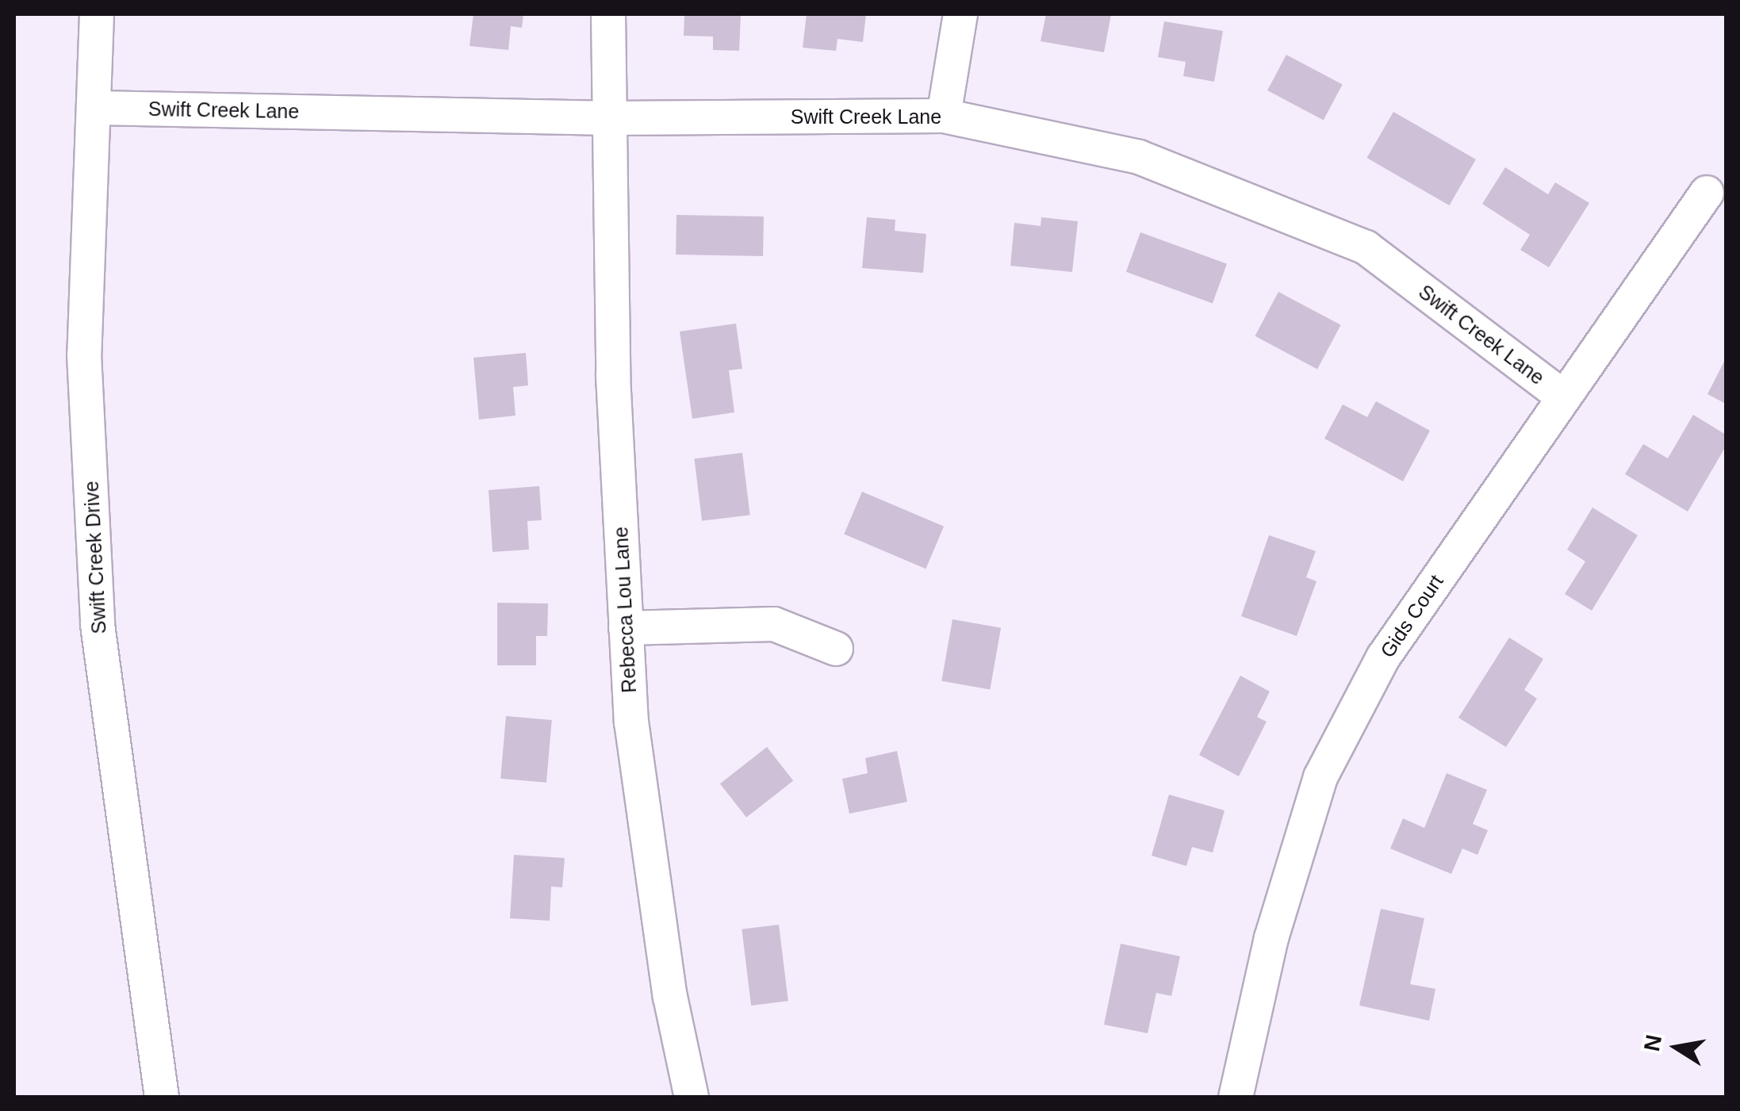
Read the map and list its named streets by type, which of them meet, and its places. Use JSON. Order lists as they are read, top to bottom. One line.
{"streets":{"street":["Swift Creek Lane","Swift Creek Drive","Rebecca Lou Lane","Gids Court"]},"crossings":[["Swift Creek Lane","Swift Creek Drive"],["Swift Creek Lane","Rebecca Lou Lane"],["Swift Creek Lane","Gids Court"]],"north":"left"}
